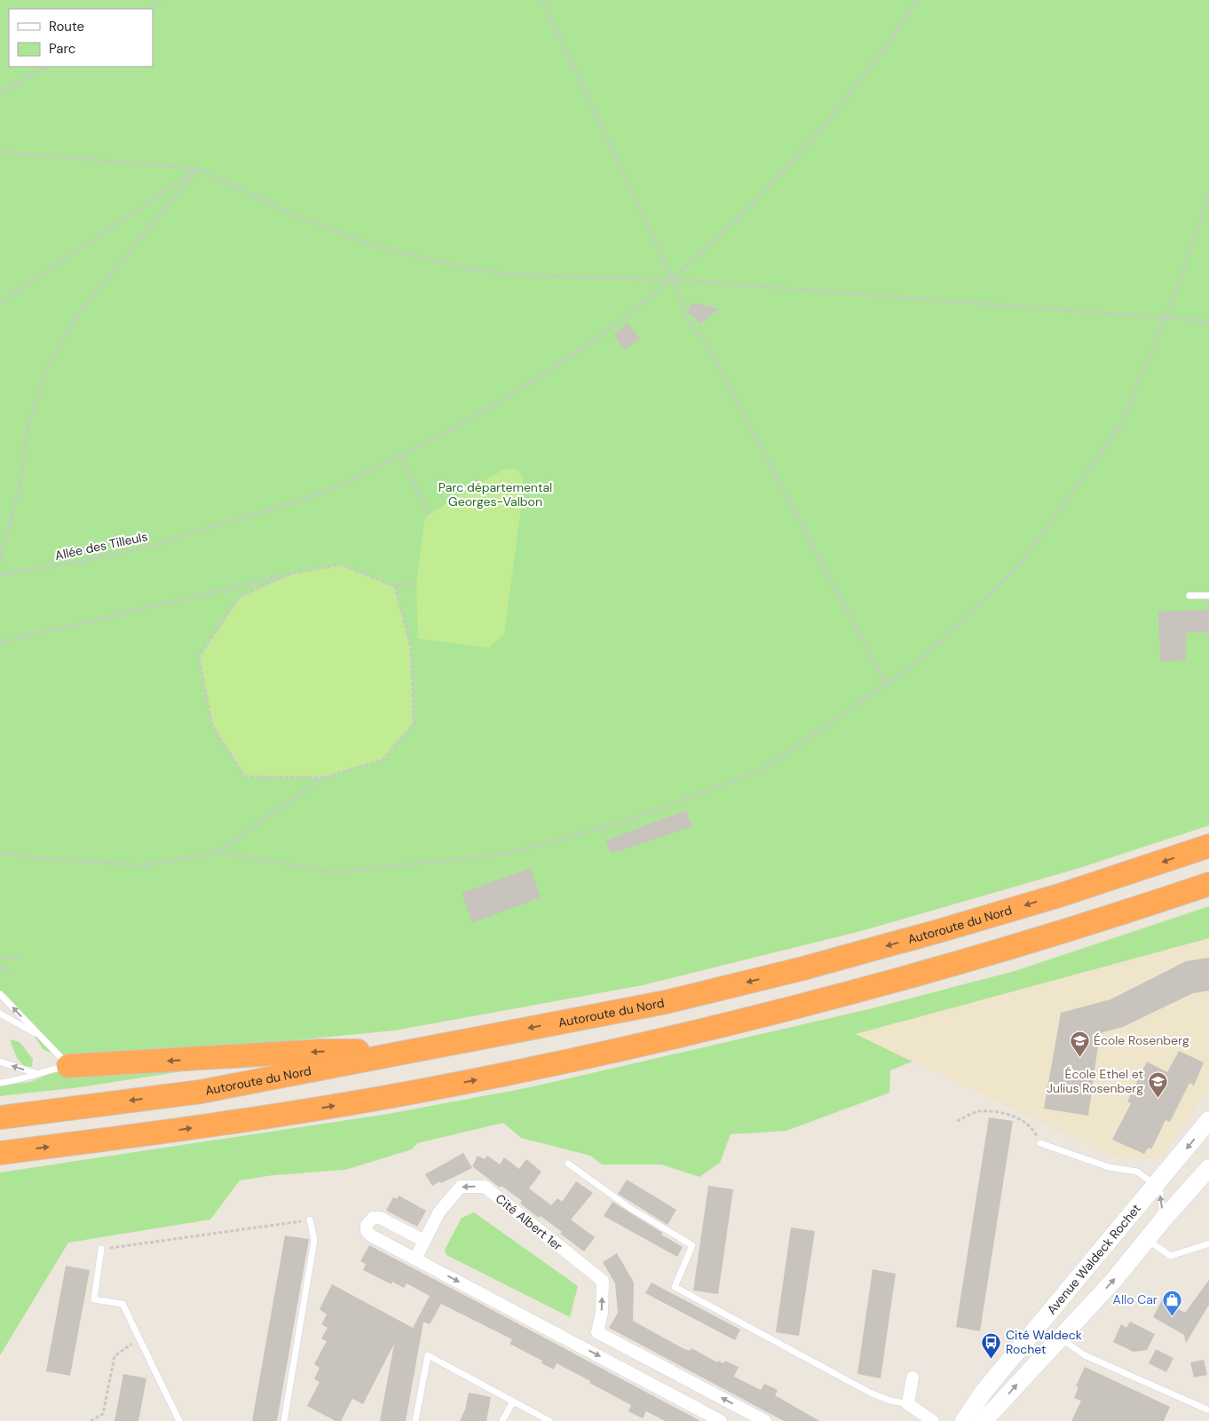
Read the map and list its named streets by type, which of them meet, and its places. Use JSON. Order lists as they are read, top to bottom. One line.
{"streets":{"highway":["Autoroute du Nord"],"main road":["Avenue Waldeck Rochet"],"street":["Cité Albert 1er"],"path":["Allée des Tilleuls"]},"parks":["Parc départemental Georges-Valbon"],"places":{"school or university":["École Rosenberg","École Ethel et Julius Rosenberg"],"shop":["Allo Car"],"bus stop":["Cité Waldeck Rochet"]},"legend":["Route","Parc"]}
